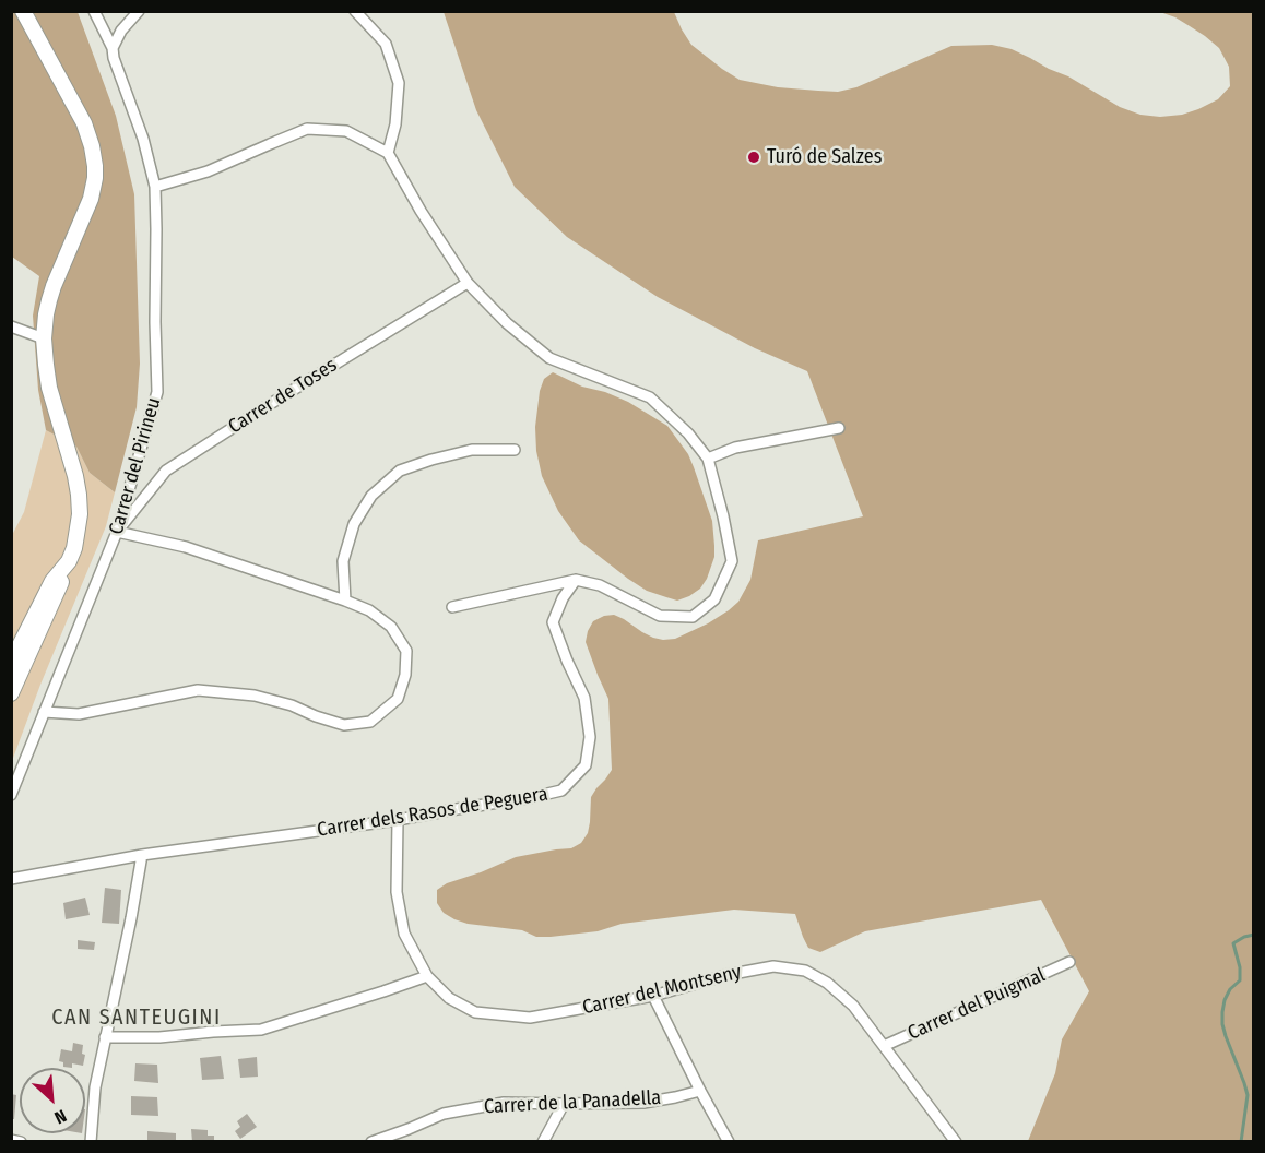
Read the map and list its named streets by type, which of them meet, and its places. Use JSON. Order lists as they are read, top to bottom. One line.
{"streets":{"street":["Carrer de Toses","Carrer del Pirineu","Carrer dels Rasos de Peguera","Carrer del Montseny","Carrer del Puigmal","Carrer de la Panadella"]},"crossings":[["Carrer de Toses","Carrer del Pirineu"],["Carrer dels Rasos de Peguera","Carrer del Montseny"],["Carrer del Montseny","Carrer del Puigmal"]],"districts":["CAN SANTEUGINI"],"places":["Turó de Salzes"],"north":"bottom right"}
